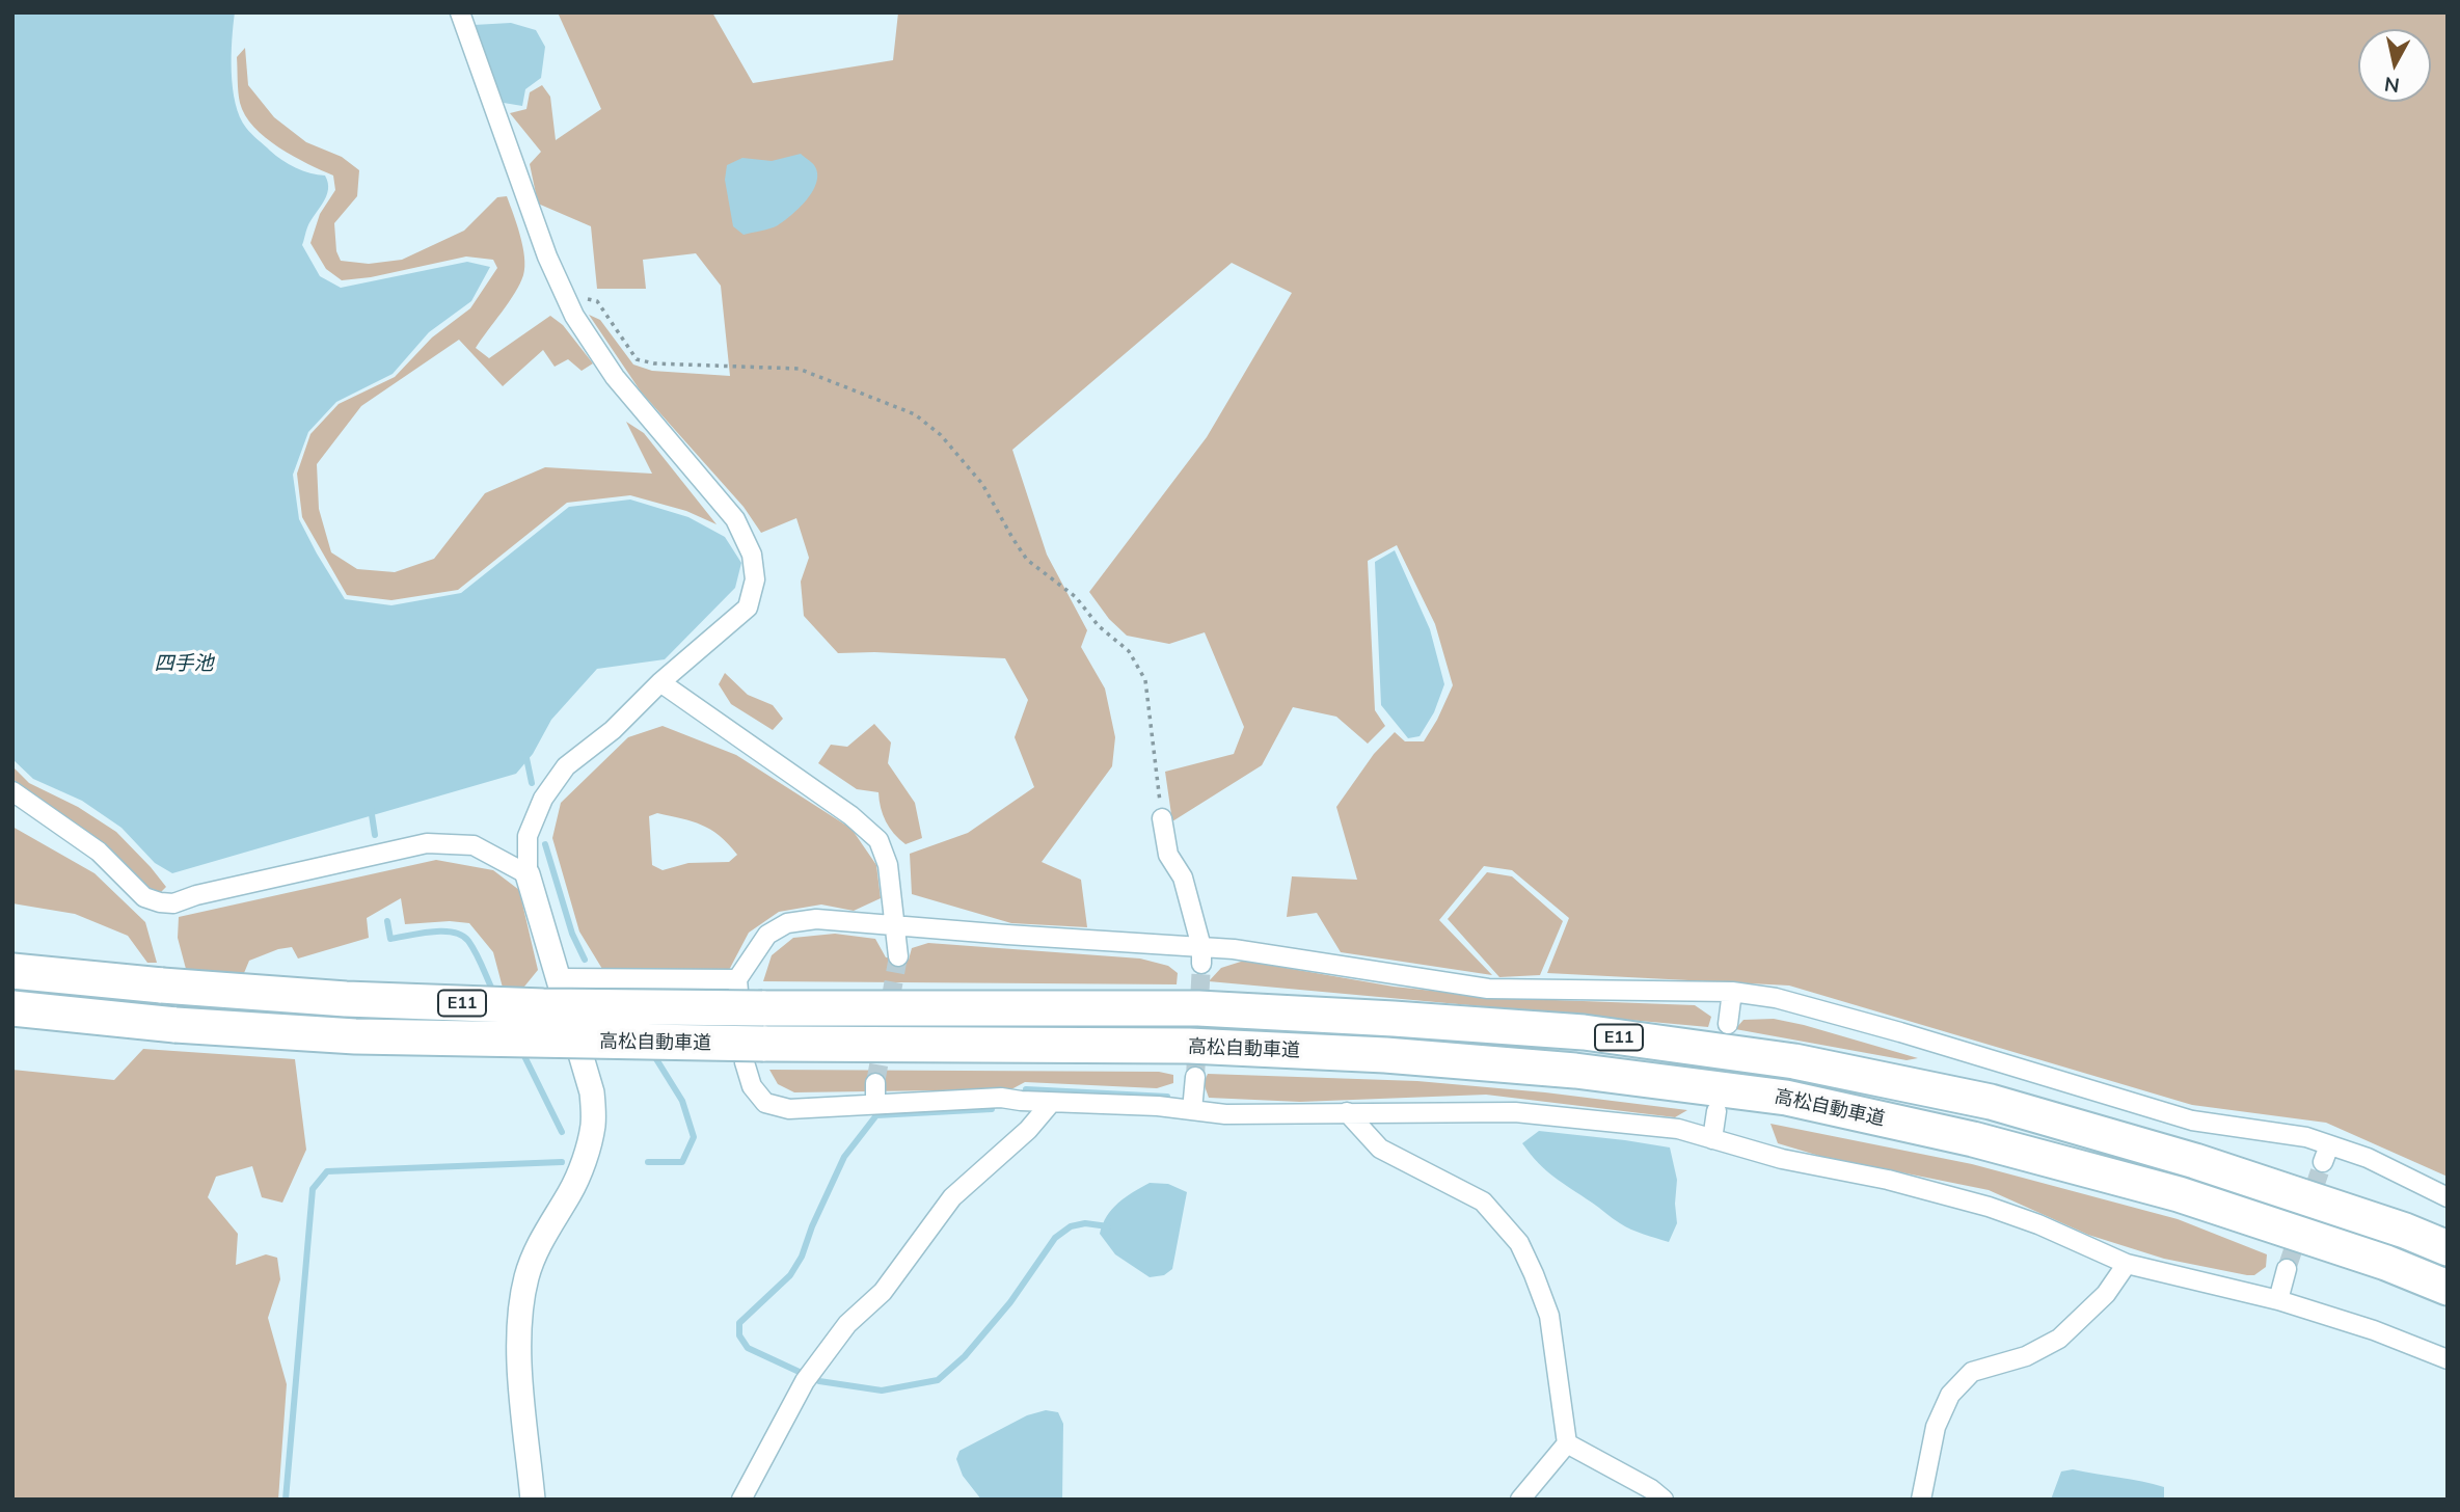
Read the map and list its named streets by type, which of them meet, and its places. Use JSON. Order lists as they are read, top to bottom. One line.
{"streets":{"highway":["E11","高松自動車道"]},"water":["四手池"],"north":"bottom"}
